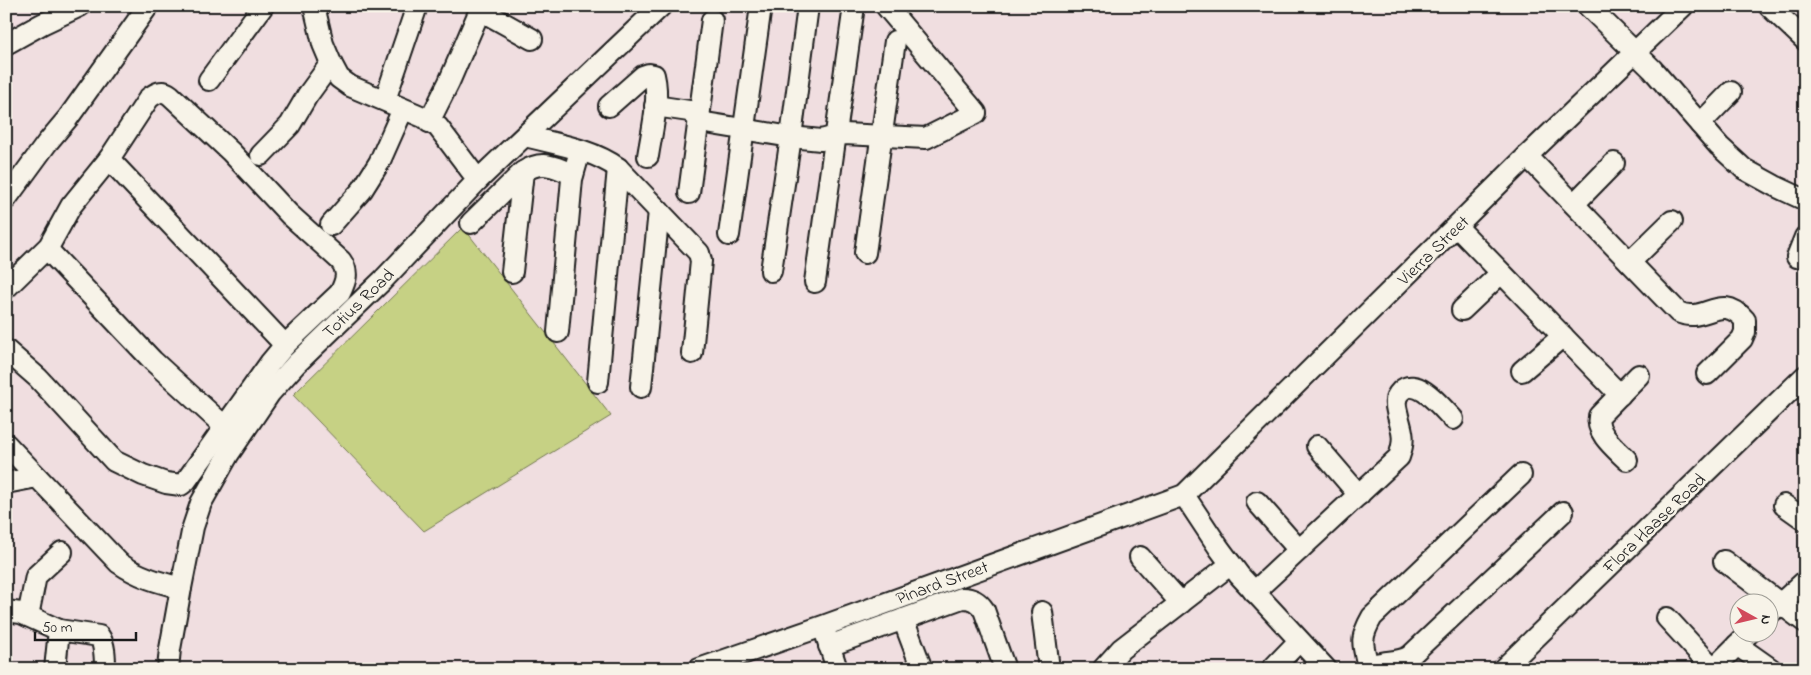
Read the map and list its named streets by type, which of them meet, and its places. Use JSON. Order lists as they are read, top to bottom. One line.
{"streets":{"street":["Vierra Street","Totius Road","Flora Haase Road","Pinard Street"]},"crossings":[["Vierra Street","Pinard Street"]],"scale_bar":"50 m","north":"right"}
